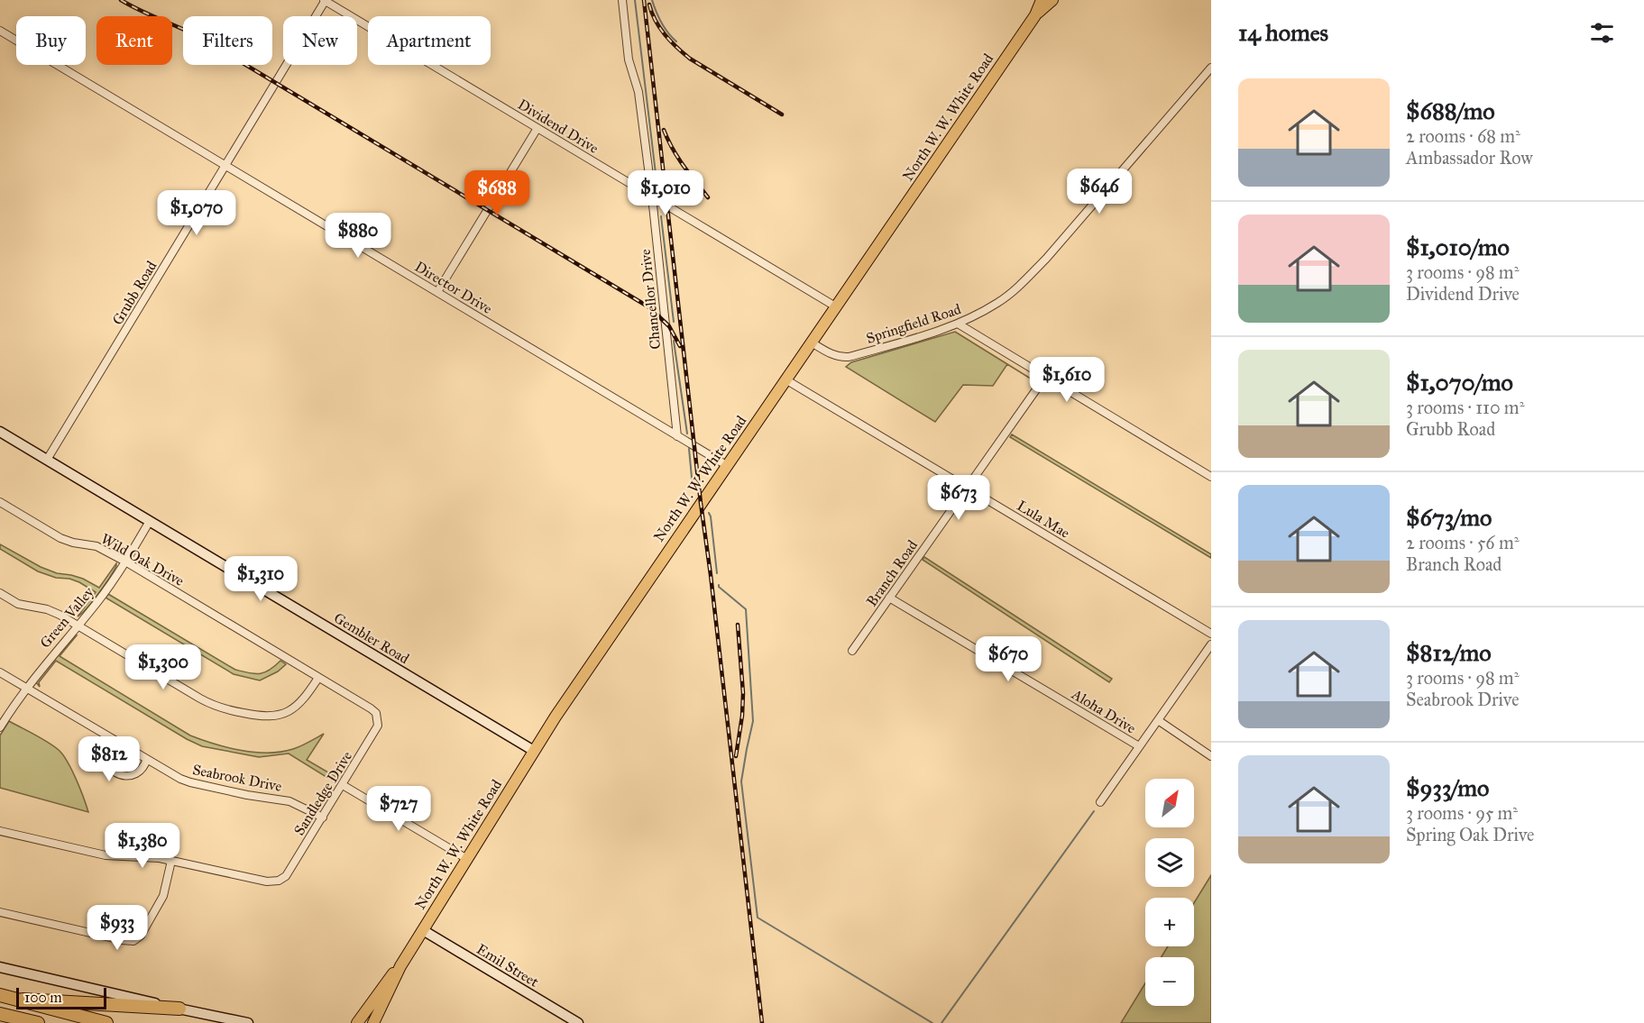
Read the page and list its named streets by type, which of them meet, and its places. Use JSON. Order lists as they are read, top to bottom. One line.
{"streets":{"main road":["North W. W. White Road","Gembler Road","Emil Street"],"street":["Dividend Drive","Director Drive","Grubb Road","Chancellor Drive","Springfield Road","Lula Mae","Wild Oak Drive","Branch Road","Green Valley","Aloha Drive","Seabrook Drive","Sandledge Drive"]},"crossings":[["North W. W. White Road","Dividend Drive"],["North W. W. White Road","Director Drive"],["North W. W. White Road","Springfield Road"],["North W. W. White Road","Lula Mae"],["North W. W. White Road","Gembler Road"],["North W. W. White Road","Emil Street"],["Dividend Drive","Grubb Road"],["Dividend Drive","Chancellor Drive"],["Director Drive","Grubb Road"],["Director Drive","Chancellor Drive"],["Grubb Road","Gembler Road"],["Lula Mae","Branch Road"],["Wild Oak Drive","Green Valley"],["Wild Oak Drive","Sandledge Drive"],["Branch Road","Aloha Drive"],["Green Valley","Gembler Road"],["Green Valley","Seabrook Drive"],["Seabrook Drive","Sandledge Drive"]],"scale_bar":"100 m","north":"top right","page":{"heading":"14 homes","chip":["Buy","Rent","Filters","New","Apartment"],"list":[{"name":"$688/mo","note":"2 rooms · 68 m² · Ambassador Row"},{"name":"$1,010/mo","note":"3 rooms · 98 m² · Dividend Drive"},{"name":"$1,070/mo","note":"3 rooms · 110 m² · Grubb Road"},{"name":"$673/mo","note":"2 rooms · 56 m² · Branch Road"},{"name":"$812/mo","note":"3 rooms · 98 m² · Seabrook Drive"},{"name":"$933/mo","note":"3 rooms · 95 m² · Spring Oak Drive"}],"price":["$646","$688","$1,010","$1,070","$880","$1,610","$673","$1,310","$670","$1,300","$812","$727","$1,380","$933"],"map_buttons":["+","−"],"scale":"100 m"}}
